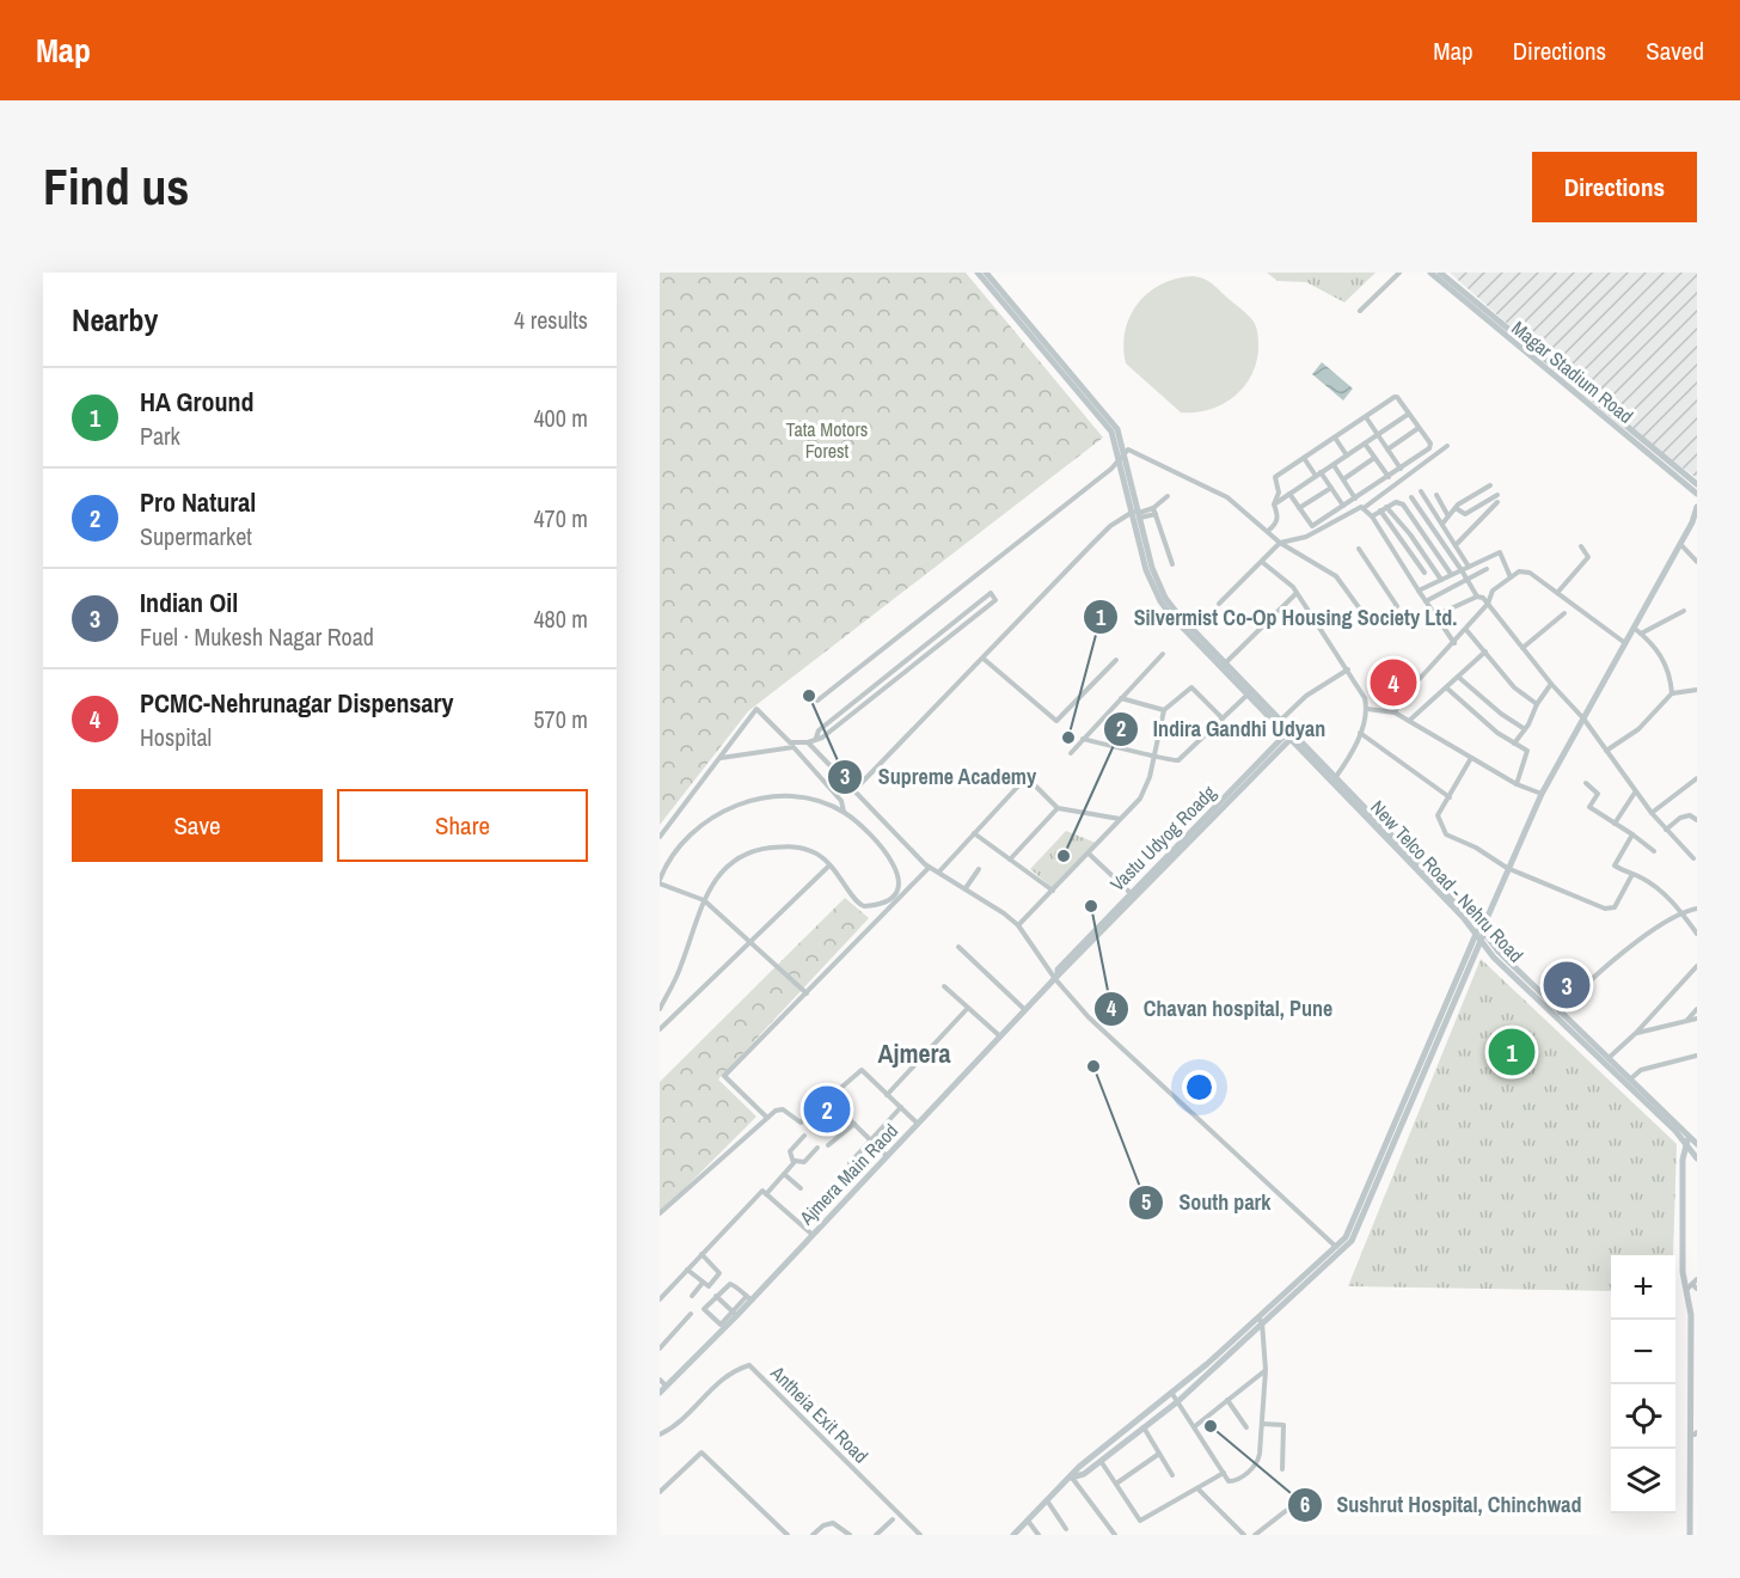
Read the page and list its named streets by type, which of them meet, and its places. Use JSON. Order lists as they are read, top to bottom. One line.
{"streets":{"street":["Magar Stadium Road","Vastu Udyog Roadg","New Telco Road - Nehru Road","Ajmera Main Raod","Antheia Exit Road"]},"crossings":[["Vastu Udyog Roadg","New Telco Road - Nehru Road"],["Vastu Udyog Roadg","Ajmera Main Raod"]],"districts":["Ajmera"],"parks":["Tata Motors Forest"],"places":["Supreme Academy","Silvermist Co-Op Housing Society Ltd.","Indira Gandhi Udyan","Chavan hospital, Pune","South park","Sushrut Hospital, Chinchwad"],"page":{"header":"Map","nav":["Map","Directions","Saved"],"buttons":["Directions",["Save","Share"]],"title":"Find us","heading":["Nearby","4 results"],"list":[{"mark":"1","name":"HA Ground","note":"Park","value":"400 m"},{"mark":"2","name":"Pro Natural","note":"Supermarket","value":"470 m"},{"mark":"3","name":"Indian Oil","note":"Fuel · Mukesh Nagar Road","value":"480 m"},{"mark":"4","name":"PCMC-Nehrunagar Dispensary","note":"Hospital","value":"570 m"}],"pins":["4","3","1","2"],"map_buttons":["+","−"]}}
